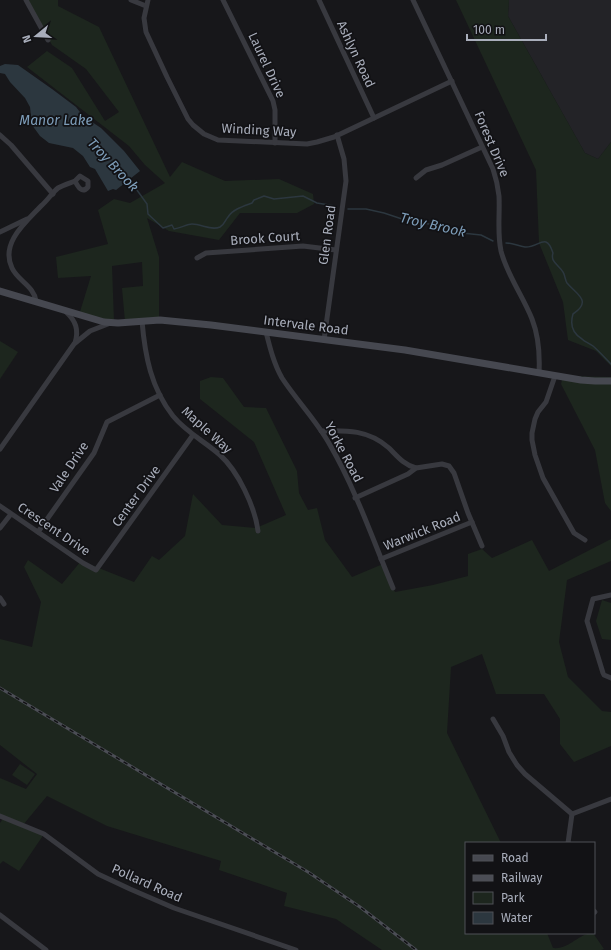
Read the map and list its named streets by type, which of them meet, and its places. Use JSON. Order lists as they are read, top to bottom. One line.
{"streets":{"street":["Ashlyn Road","Laurel Drive","Winding Way","Forest Drive","Glen Road","Brook Court","Intervale Road","Maple Way","Yorke Road","Vale Drive","Center Drive","Crescent Drive","Warwick Road","Pollard Road"]},"crossings":[["Ashlyn Road","Winding Way"],["Laurel Drive","Winding Way"],["Winding Way","Forest Drive"],["Winding Way","Glen Road"],["Forest Drive","Intervale Road"],["Glen Road","Brook Court"],["Glen Road","Intervale Road"],["Intervale Road","Maple Way"],["Intervale Road","Yorke Road"],["Maple Way","Vale Drive"],["Maple Way","Center Drive"],["Yorke Road","Warwick Road"],["Vale Drive","Crescent Drive"],["Center Drive","Crescent Drive"]],"water":["Manor Lake","Troy Brook"],"legend":["Road","Railway","Park","Water"],"scale_bar":"100 m","north":"left"}
